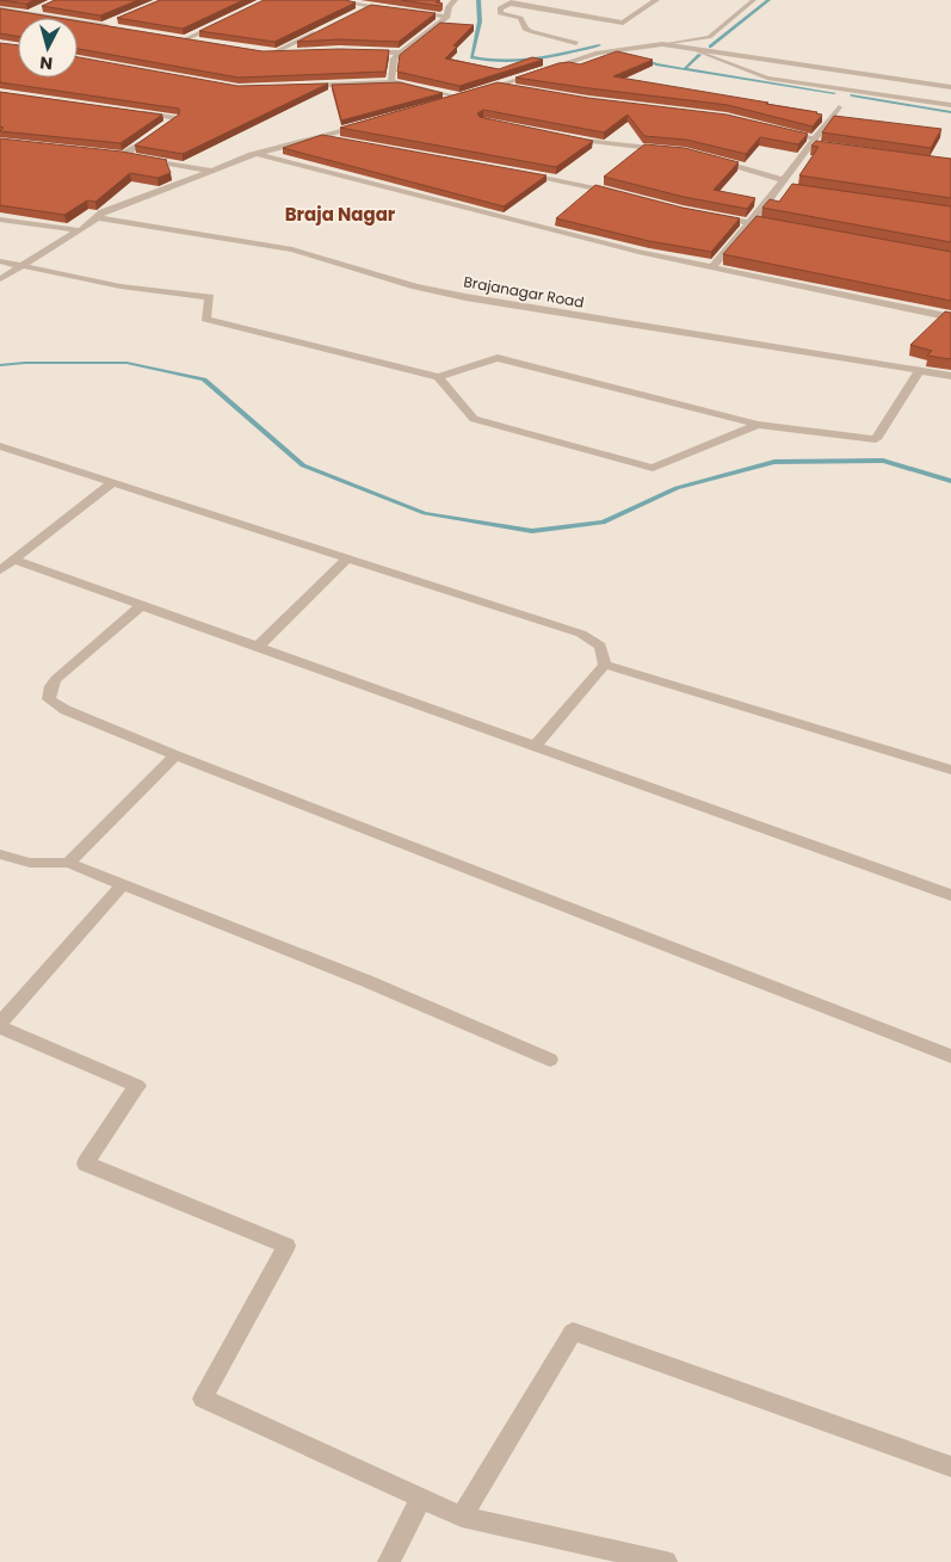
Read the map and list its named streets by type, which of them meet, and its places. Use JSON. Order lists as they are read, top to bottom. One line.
{"streets":{"street":["Brajanagar Road"]},"districts":["Braja Nagar"],"north":"bottom"}
